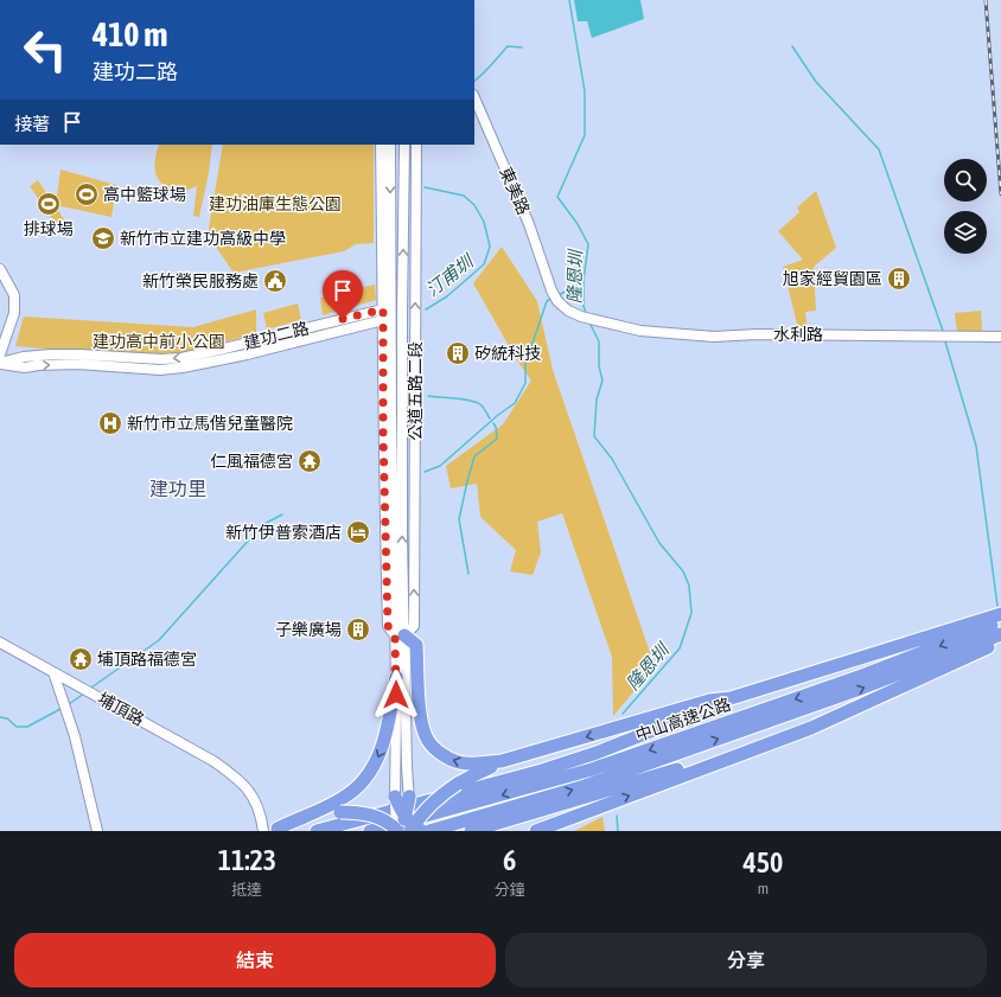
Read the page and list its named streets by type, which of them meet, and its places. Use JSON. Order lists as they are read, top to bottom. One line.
{"streets":{"highway":["中山高速公路"],"street":["東美路","水利路","建功二路","公道五路二段","埔頂路"]},"crossings":[["東美路","水利路"],["建功二路","公道五路二段"]],"districts":["建功里"],"water":["汀甫圳","隆恩圳"],"parks":["建功油庫生態公園","建功高中前小公園"],"places":{"sports":["高中籃球場","排球場"],"school or university":["新竹市立建功高級中學"],"building":["旭家經貿園區","矽統科技","子樂廣場"],"public building":["新竹榮民服務處"],"hospital":["新竹市立馬偕兒童醫院"],"temple":["仁風福德宮","埔頂路福德宮"],"hotel":["新竹伊普索酒店"]},"page":{"turn":["410 m","建功二路"],"then":"接著","eta":["11:23","抵達","6","分鐘","450","m"],"buttons":["結束","分享"]}}
